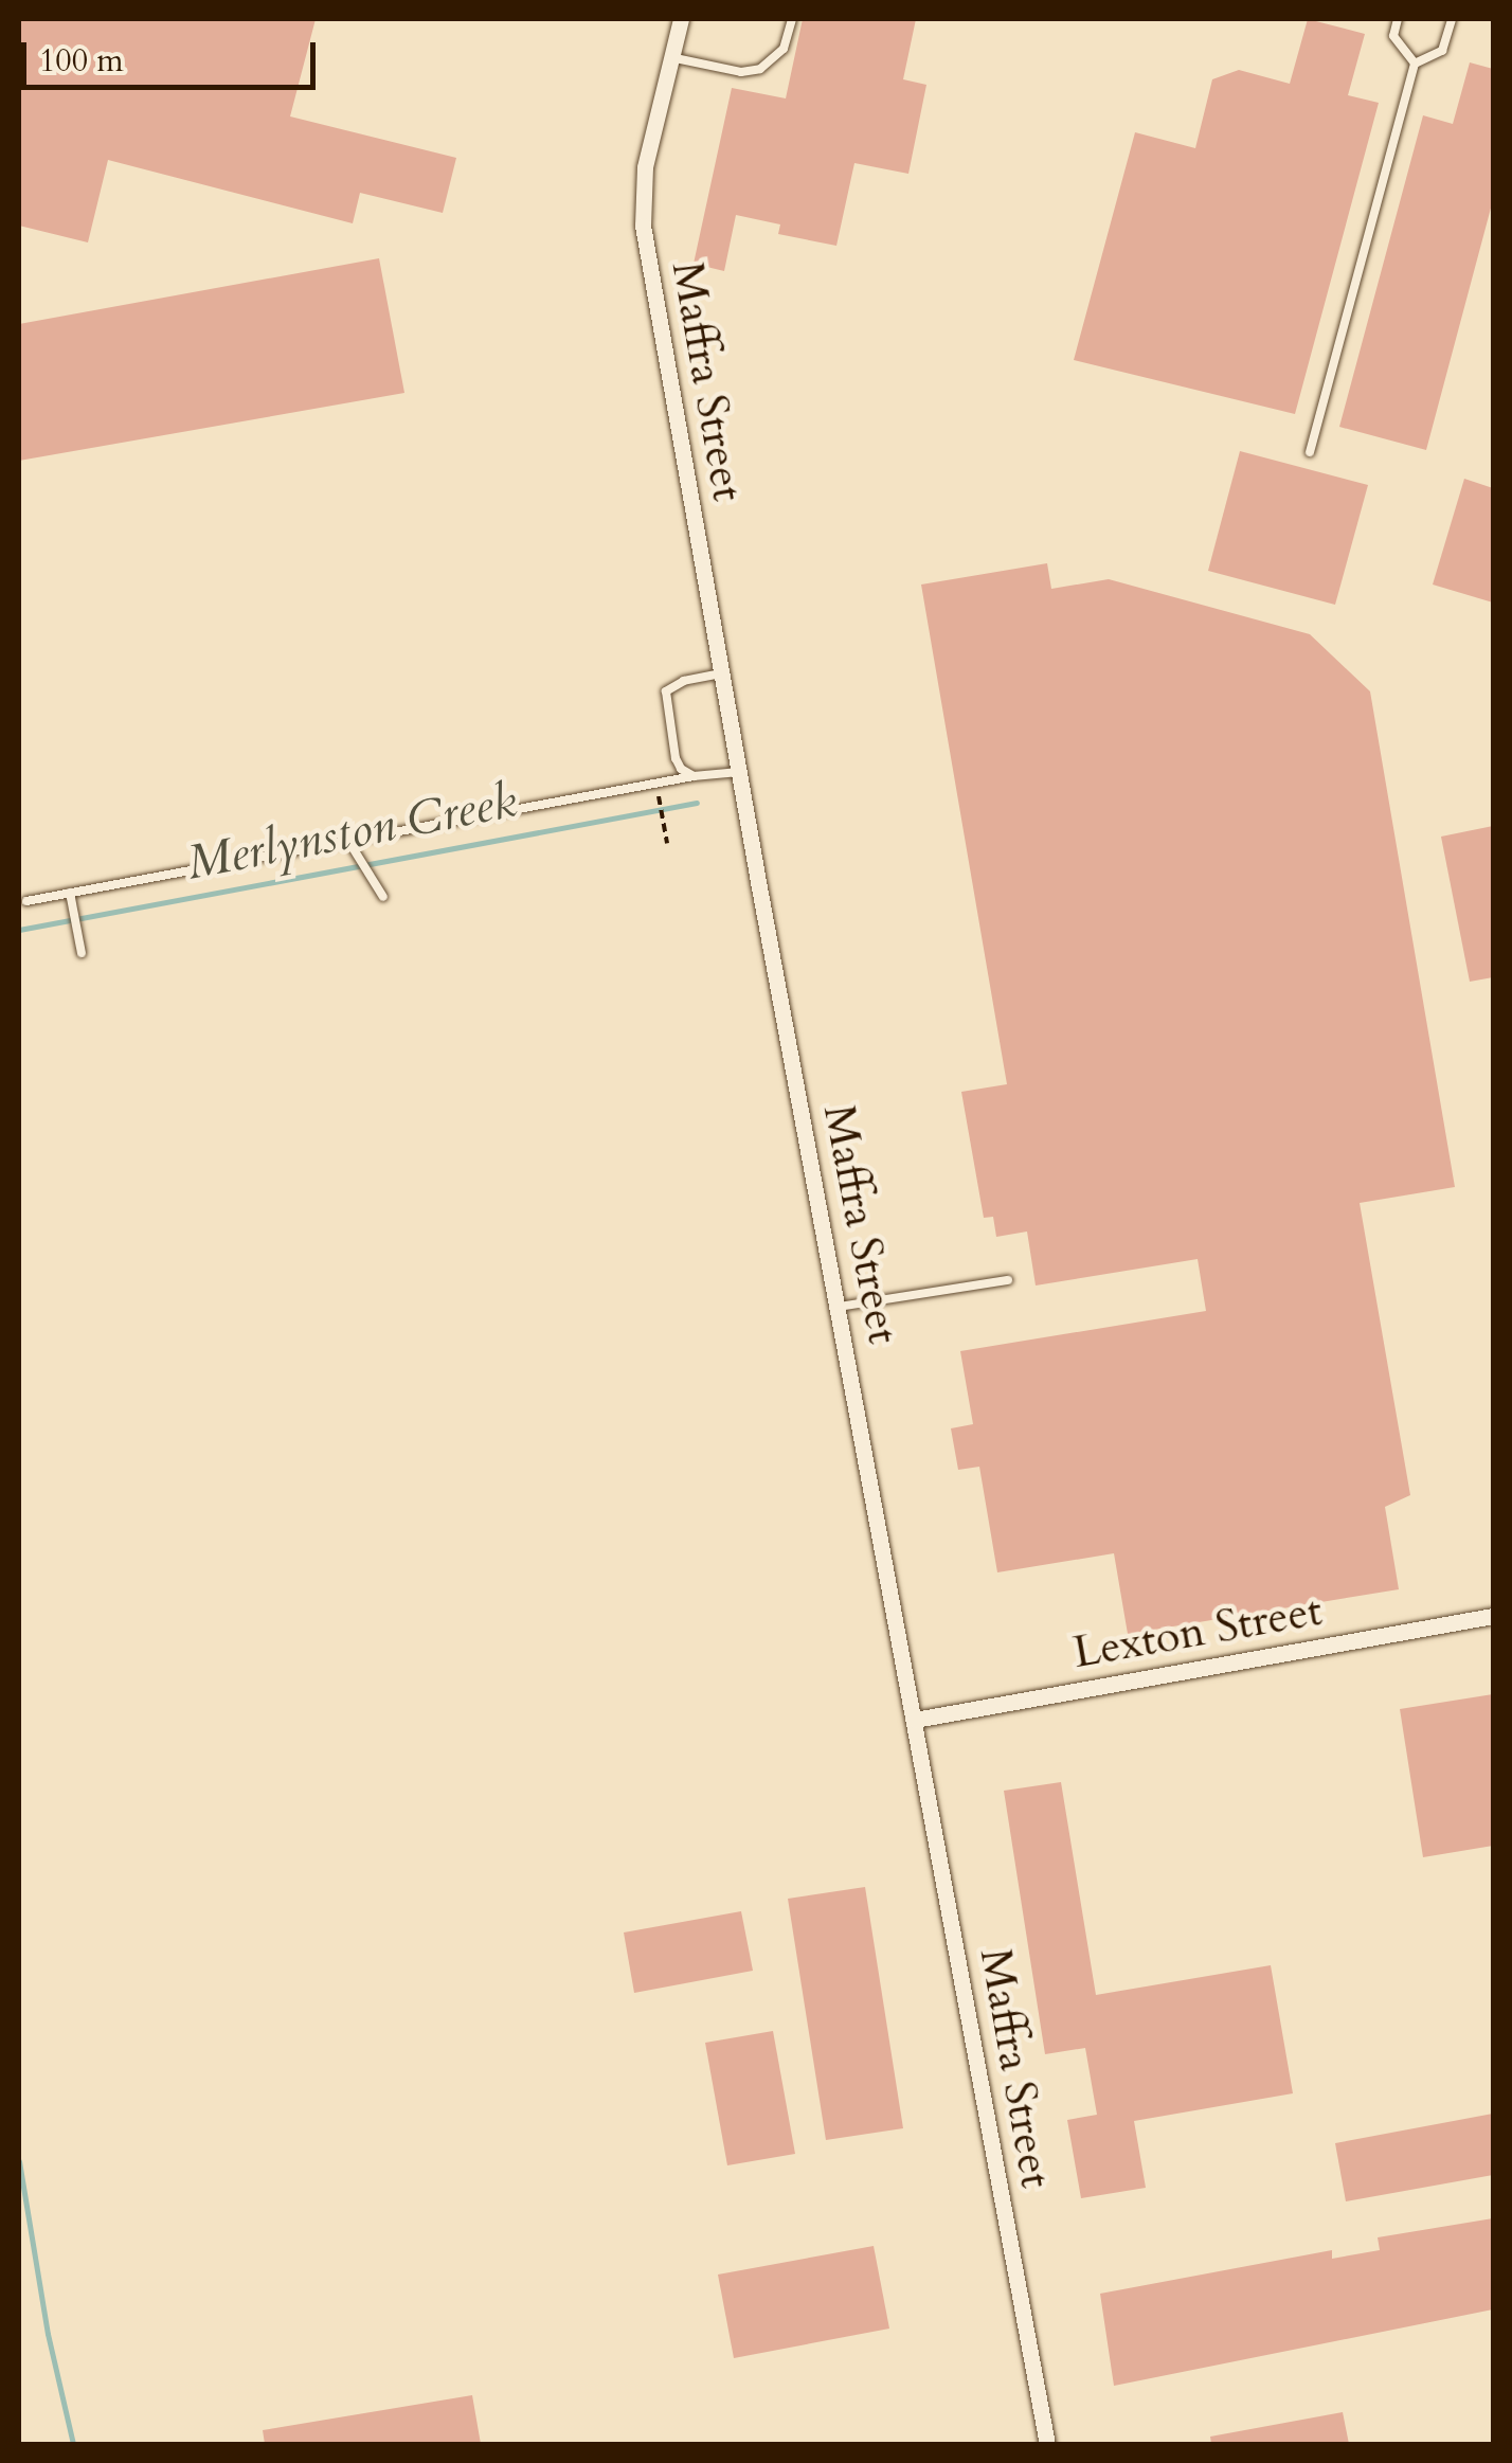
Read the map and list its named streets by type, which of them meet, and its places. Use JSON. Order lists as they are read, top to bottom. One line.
{"streets":{"street":["Maffra Street","Lexton Street"]},"crossings":[["Maffra Street","Lexton Street"]],"water":["Merlynston Creek"],"scale_bar":"100 m"}
